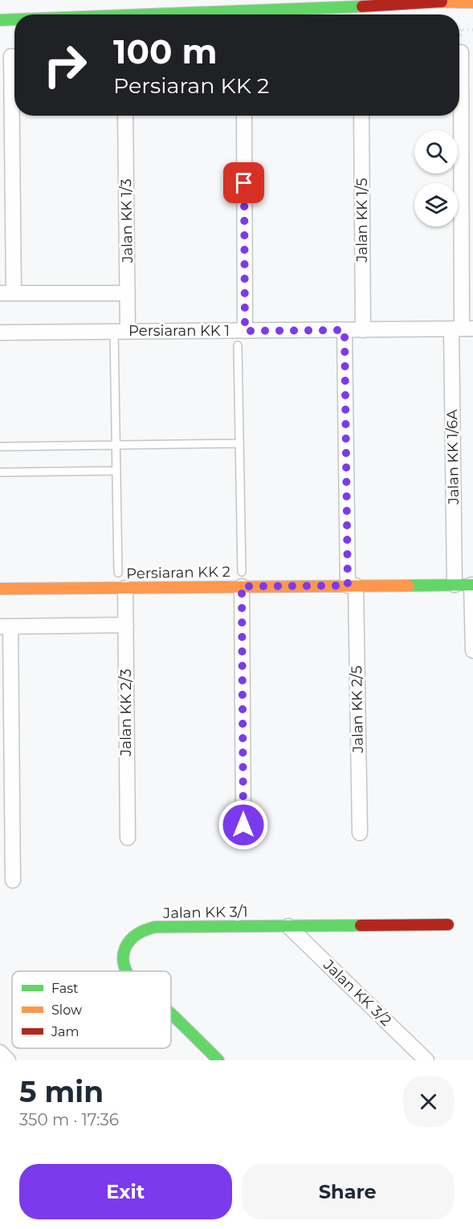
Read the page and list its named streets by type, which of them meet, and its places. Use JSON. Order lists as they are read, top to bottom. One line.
{"streets":{"street":["Jalan KK 1/5","Jalan KK 1/3","Persiaran KK 1","Jalan KK 1/6A","Persiaran KK 2","Jalan KK 2/5","Jalan KK 2/3","Jalan KK 3/1","Jalan KK 3/2"]},"crossings":[["Jalan KK 1/5","Persiaran KK 1"],["Jalan KK 1/3","Persiaran KK 1"],["Persiaran KK 1","Jalan KK 1/6A"],["Persiaran KK 1","Jalan KK 2/5"],["Jalan KK 1/6A","Persiaran KK 2"],["Persiaran KK 2","Jalan KK 2/5"],["Persiaran KK 2","Jalan KK 2/3"],["Jalan KK 3/1","Jalan KK 3/2"]],"legend":["Fast","Slow","Jam"],"page":{"turn":["100 m","Persiaran KK 2"],"heading":["5 min","350 m · 17:36"],"buttons":["Exit","Share"]}}
